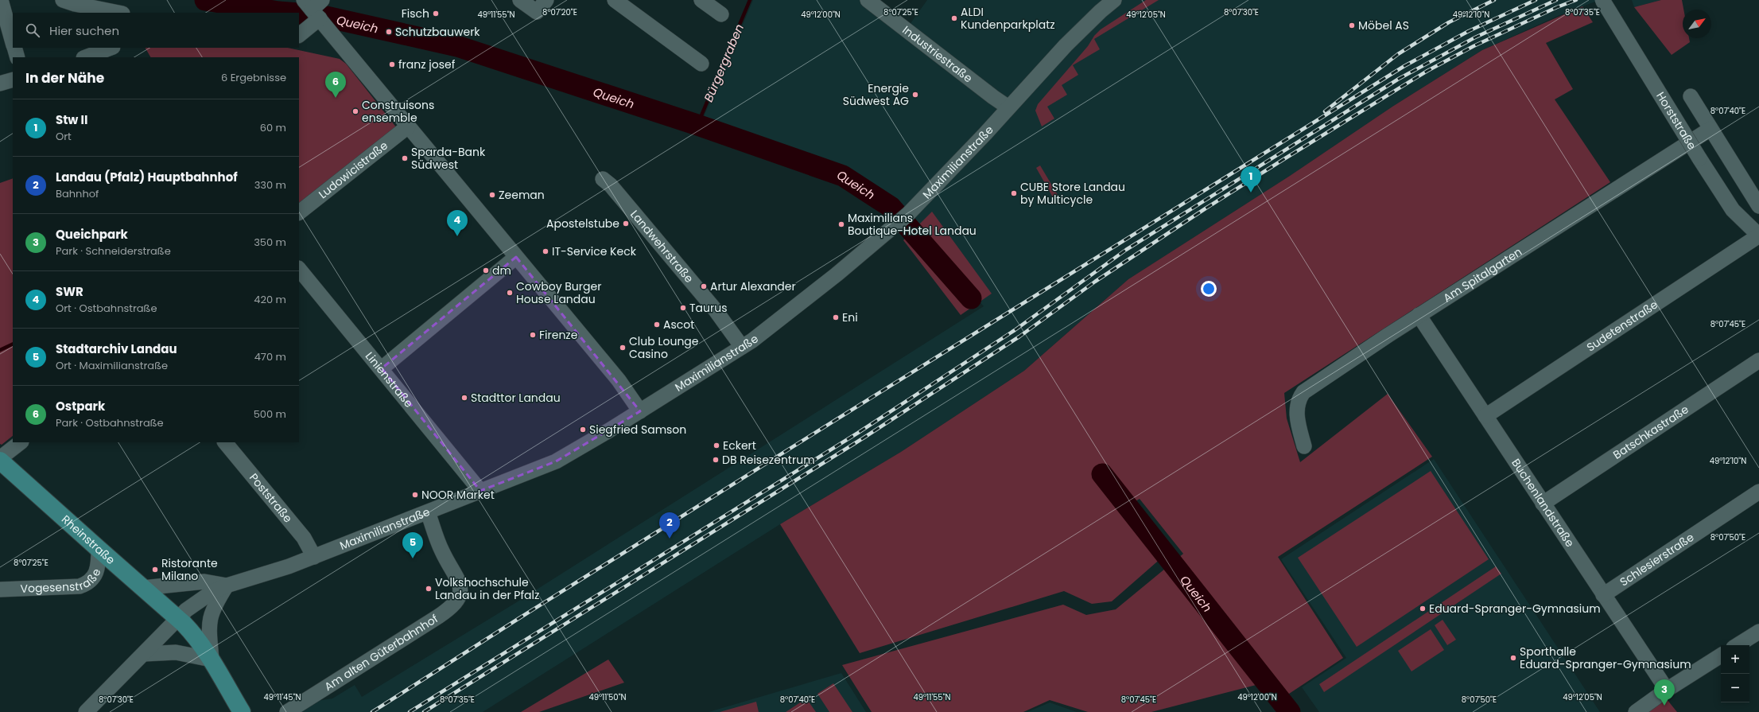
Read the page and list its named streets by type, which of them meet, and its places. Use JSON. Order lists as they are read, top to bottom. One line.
{"streets":{"main road":["Rheinstraße"],"street":["Industriestraße","Horststraße","Maximilianstraße","Ludowicistraße","Landwehrstraße","Am Spitalgarten","Sudetenstraße","Linienstraße","Batschkastraße","Poststraße","Buchenlandstraße","Schlesierstraße","Vogesenstraße","Am alten Güterbahnhof"]},"crossings":[["Industriestraße","Maximilianstraße"],["Horststraße","Sudetenstraße"],["Maximilianstraße","Landwehrstraße"],["Maximilianstraße","Linienstraße"],["Maximilianstraße","Poststraße"],["Maximilianstraße","Rheinstraße"],["Maximilianstraße","Am alten Güterbahnhof"],["Am Spitalgarten","Buchenlandstraße"],["Sudetenstraße","Buchenlandstraße"],["Batschkastraße","Buchenlandstraße"],["Buchenlandstraße","Schlesierstraße"],["Rheinstraße","Vogesenstraße"]],"water":["Queich","Bürgergraben"],"places":["Fisch","ALDI Kundenparkplatz","Möbel AS","Schutzbauwerk","franz josef","Energie Südwest AG","Construisons ensemble","Sparda-Bank Südwest","CUBE Store Landau by Multicycle","Zeeman","Apostelstube","Maximilians Boutique-Hotel Landau","IT-Service Keck","dm","Artur Alexander","Cowboy Burger House Landau","Taurus","Eni","Ascot","Firenze","Club Lounge Casino","Stadttor Landau","Siegfried Samson","Eckert","DB Reisezentrum","NOOR Market","Ristorante Milano","Volkshochschule Landau in der Pfalz","Eduard-Spranger-Gymnasium","Sporthalle Eduard-Spranger-Gymnasium"],"north":"top right","page":{"search":"Hier suchen","heading":["In der Nähe","6 Ergebnisse"],"pins":["6","1","4","2","5","3"],"list":[{"mark":"1","name":"Stw II","note":"Ort","value":"60 m"},{"mark":"2","name":"Landau (Pfalz) Hauptbahnhof","note":"Bahnhof","value":"330 m"},{"mark":"3","name":"Queichpark","note":"Park · Schneiderstraße","value":"350 m"},{"mark":"4","name":"SWR","note":"Ort · Ostbahnstraße","value":"420 m"},{"mark":"5","name":"Stadtarchiv Landau","note":"Ort · Maximilianstraße","value":"470 m"},{"mark":"6","name":"Ostpark","note":"Park · Ostbahnstraße","value":"500 m"}],"map_buttons":["+","−"]},"coordinates":["8°07'20\"E","8°07'25\"E","8°07'30\"E","8°07'35\"E","49°11'55\"N","49°12'00\"N","49°12'05\"N","49°12'10\"N","8°07'40\"E","8°07'45\"E","8°07'50\"E","49°11'45\"N","49°11'50\"N"]}
